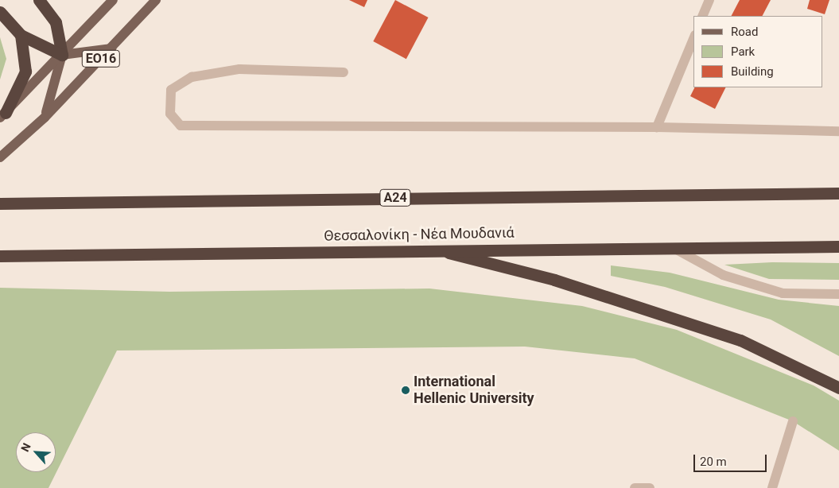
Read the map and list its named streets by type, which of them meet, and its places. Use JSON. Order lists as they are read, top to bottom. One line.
{"streets":{"highway":["Α24","Θεσσαλονίκη - Νέα Μουδανιά"],"main road":["ΕΟ16"]},"places":["International Hellenic University"],"legend":["Road","Park","Building"],"scale_bar":"20 m","north":"top left"}
